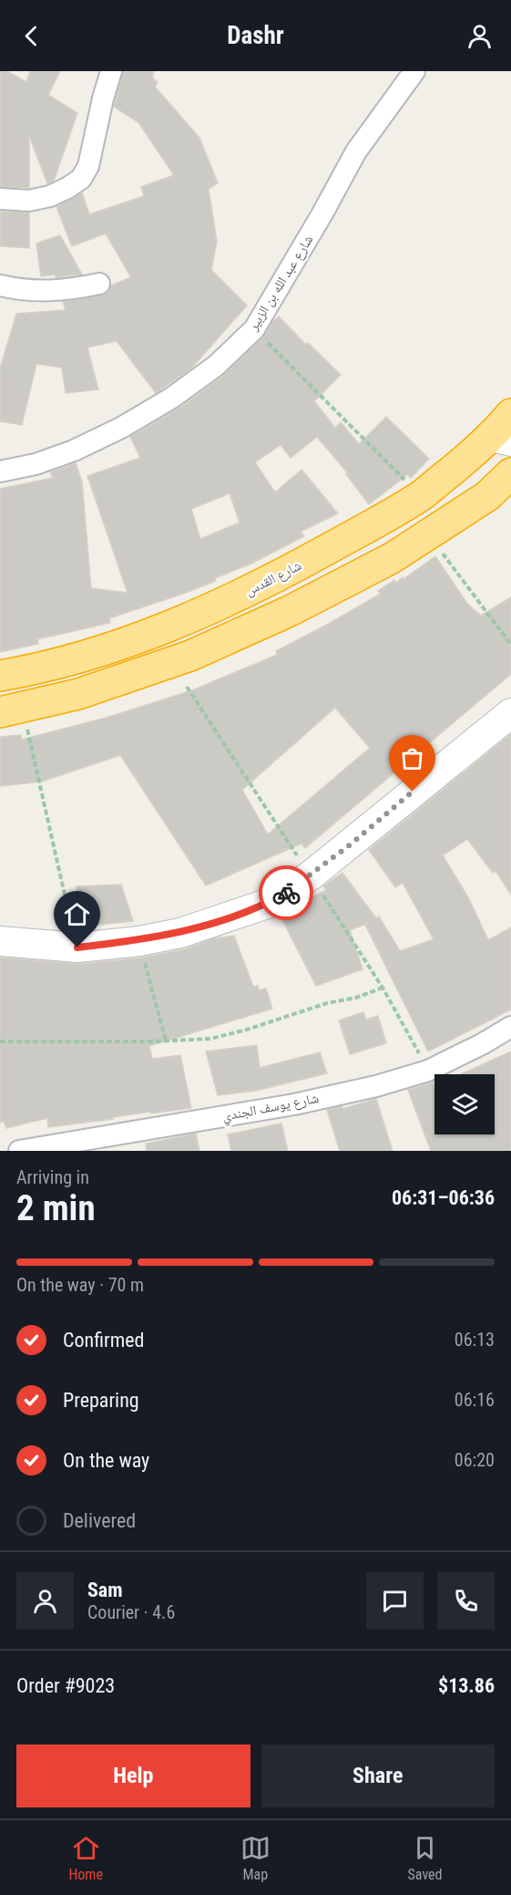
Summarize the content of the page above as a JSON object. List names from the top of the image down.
{
  "streets": {
    "highway": ["شارع القدس"],
    "street": ["شارع عبد الله بن الزبير", "شارع يوسف الجندي"]
  },
  "page": {
    "header": "Dashr",
    "heading": ["2 min", "Arriving in", "06:31–06:36"],
    "panel": [
      "Sam",
      "Courier · 4.6",
      "Order #9023",
      "$13.86"
    ],
    "bar": "On the way · 70 m",
    "list": [
      ["Confirmed", "06:13"],
      ["Preparing", "06:16"],
      ["On the way", "06:20"],
      "Delivered"
    ],
    "buttons": ["Help", "Share"],
    "tabs": ["Home", "Map", "Saved"]
  }
}
